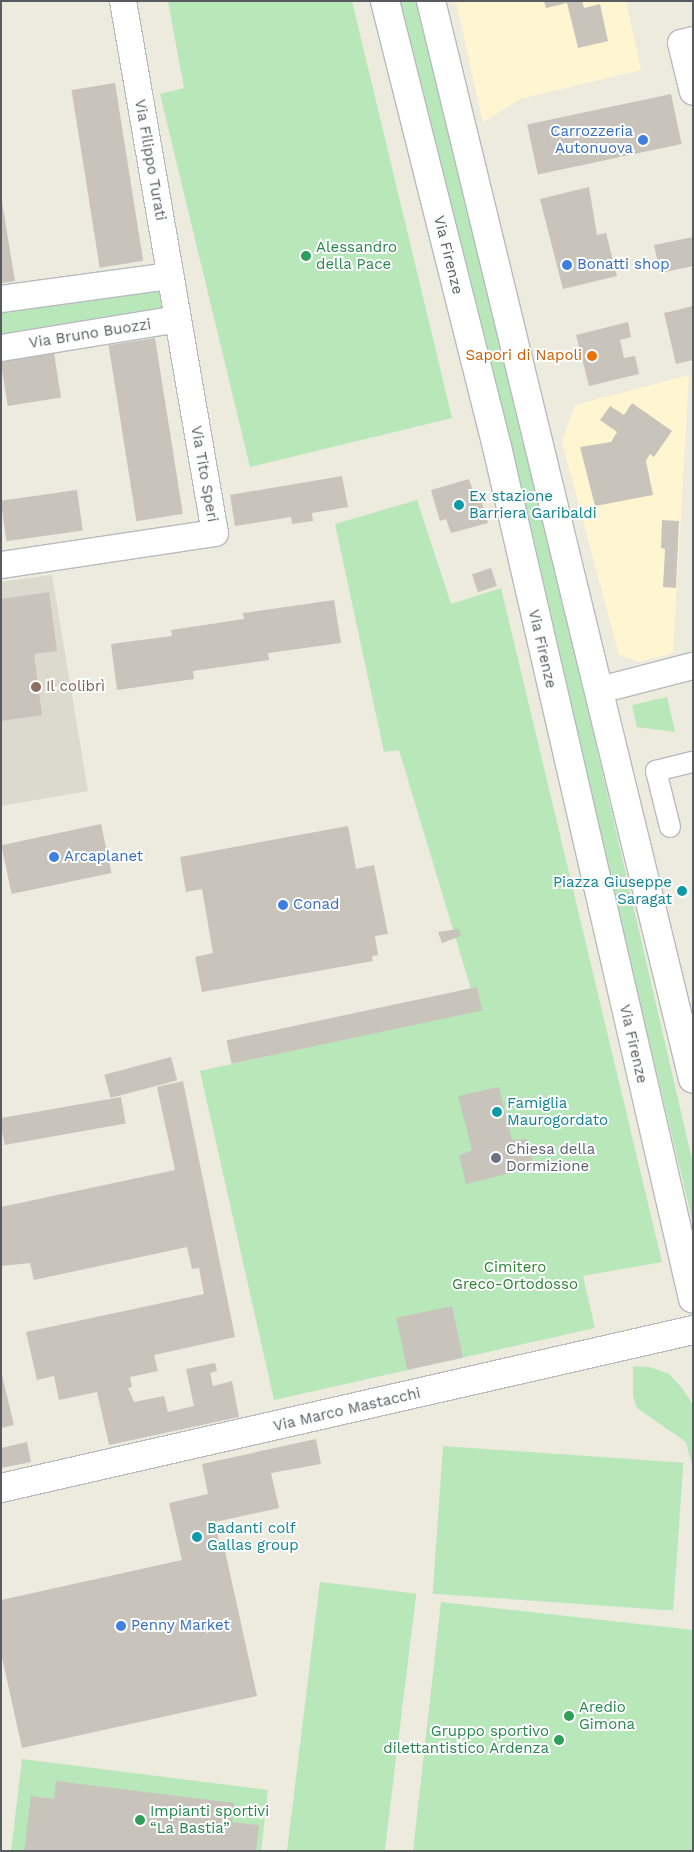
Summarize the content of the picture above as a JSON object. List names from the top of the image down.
{
  "streets": {
    "main road": ["Via Firenze", "Via Marco Mastacchi"],
    "street": ["Via Filippo Turati", "Via Bruno Buozzi", "Via Tito Speri"]
  },
  "crossings": [
    ["Via Filippo Turati", "Via Bruno Buozzi"],
    ["Via Filippo Turati", "Via Tito Speri"],
    ["Via Bruno Buozzi", "Via Tito Speri"]
  ],
  "parks": ["Cimitero Greco-Ortodosso"],
  "places": [
    "Carrozzeria Autonuova",
    "Alessandro della Pace",
    "Bonatti shop",
    "Sapori di Napoli",
    "Ex stazione Barriera Garibaldi",
    "Il colibrì",
    "Arcaplanet",
    "Piazza Giuseppe Saragat",
    "Conad",
    "Famiglia Maurogordato",
    "Chiesa della Dormizione",
    "Badanti colf Gallas group",
    "Penny Market",
    "Aredio Gimona",
    "Gruppo sportivo dilettantistico Ardenza",
    "Impianti sportivi “La Bastia”"
  ]
}
